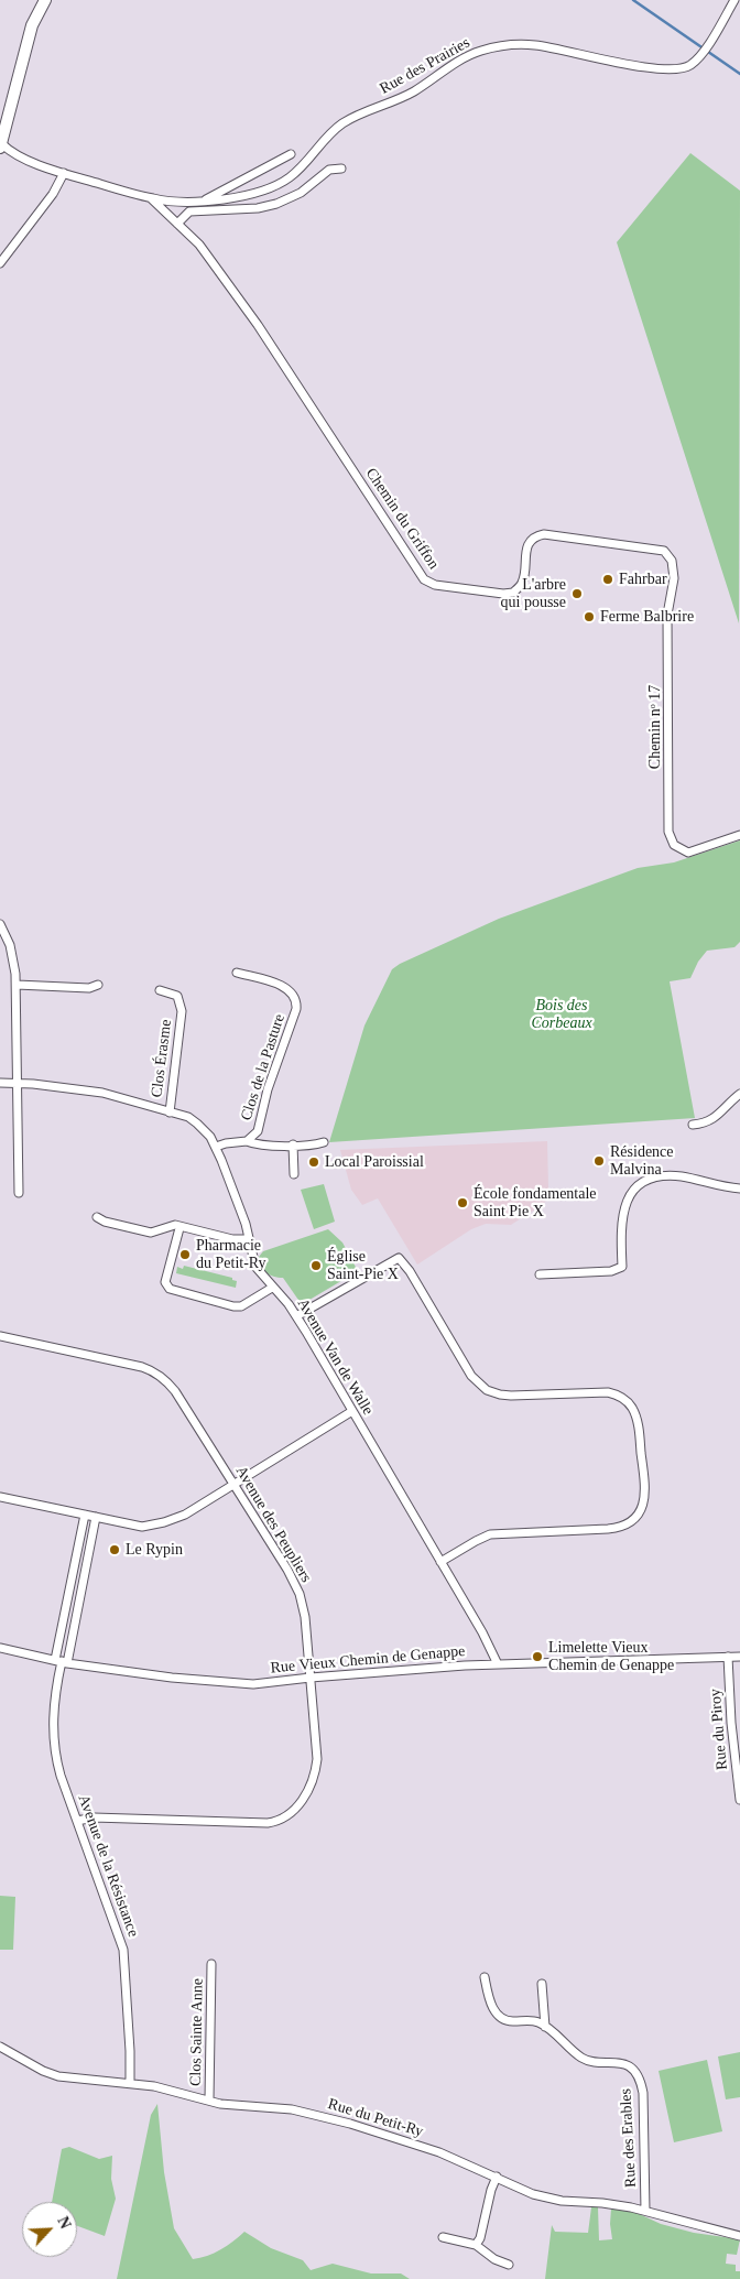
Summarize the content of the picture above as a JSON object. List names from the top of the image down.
{
  "streets": {
    "street": [
      "Rue des Prairies",
      "Chemin du Griffon",
      "Chemin nᵒ 17",
      "Clos Érasme",
      "Clos de la Pasture",
      "Avenue Van de Walle",
      "Avenue des Peupliers",
      "Rue Vieux Chemin de Genappe",
      "Rue du Piroy",
      "Avenue de la Résistance",
      "Clos Sainte Anne",
      "Rue du Petit-Ry",
      "Rue des Erables"
    ]
  },
  "crossings": [
    ["Rue des Prairies", "Chemin du Griffon"],
    ["Chemin du Griffon", "Chemin nᵒ 17"],
    ["Clos Érasme", "Avenue Van de Walle"],
    ["Clos de la Pasture", "Avenue Van de Walle"],
    ["Avenue Van de Walle", "Rue Vieux Chemin de Genappe"],
    ["Avenue des Peupliers", "Rue Vieux Chemin de Genappe"],
    ["Avenue des Peupliers", "Avenue de la Résistance"],
    ["Rue Vieux Chemin de Genappe", "Rue du Piroy"],
    ["Rue Vieux Chemin de Genappe", "Avenue de la Résistance"],
    ["Avenue de la Résistance", "Rue du Petit-Ry"],
    ["Clos Sainte Anne", "Rue du Petit-Ry"],
    ["Rue du Petit-Ry", "Rue des Erables"]
  ],
  "parks": ["Bois des Corbeaux"],
  "places": [
    "Fahrbar",
    "L'arbre qui pousse",
    "Ferme Balbrire",
    "Résidence Malvina",
    "Local Paroissial",
    "École fondamentale Saint Pie X",
    "Pharmacie du Petit-Ry",
    "Église Saint-Pie X",
    "Le Rypin",
    "Limelette Vieux Chemin de Genappe"
  ],
  "north": "top right"
}
